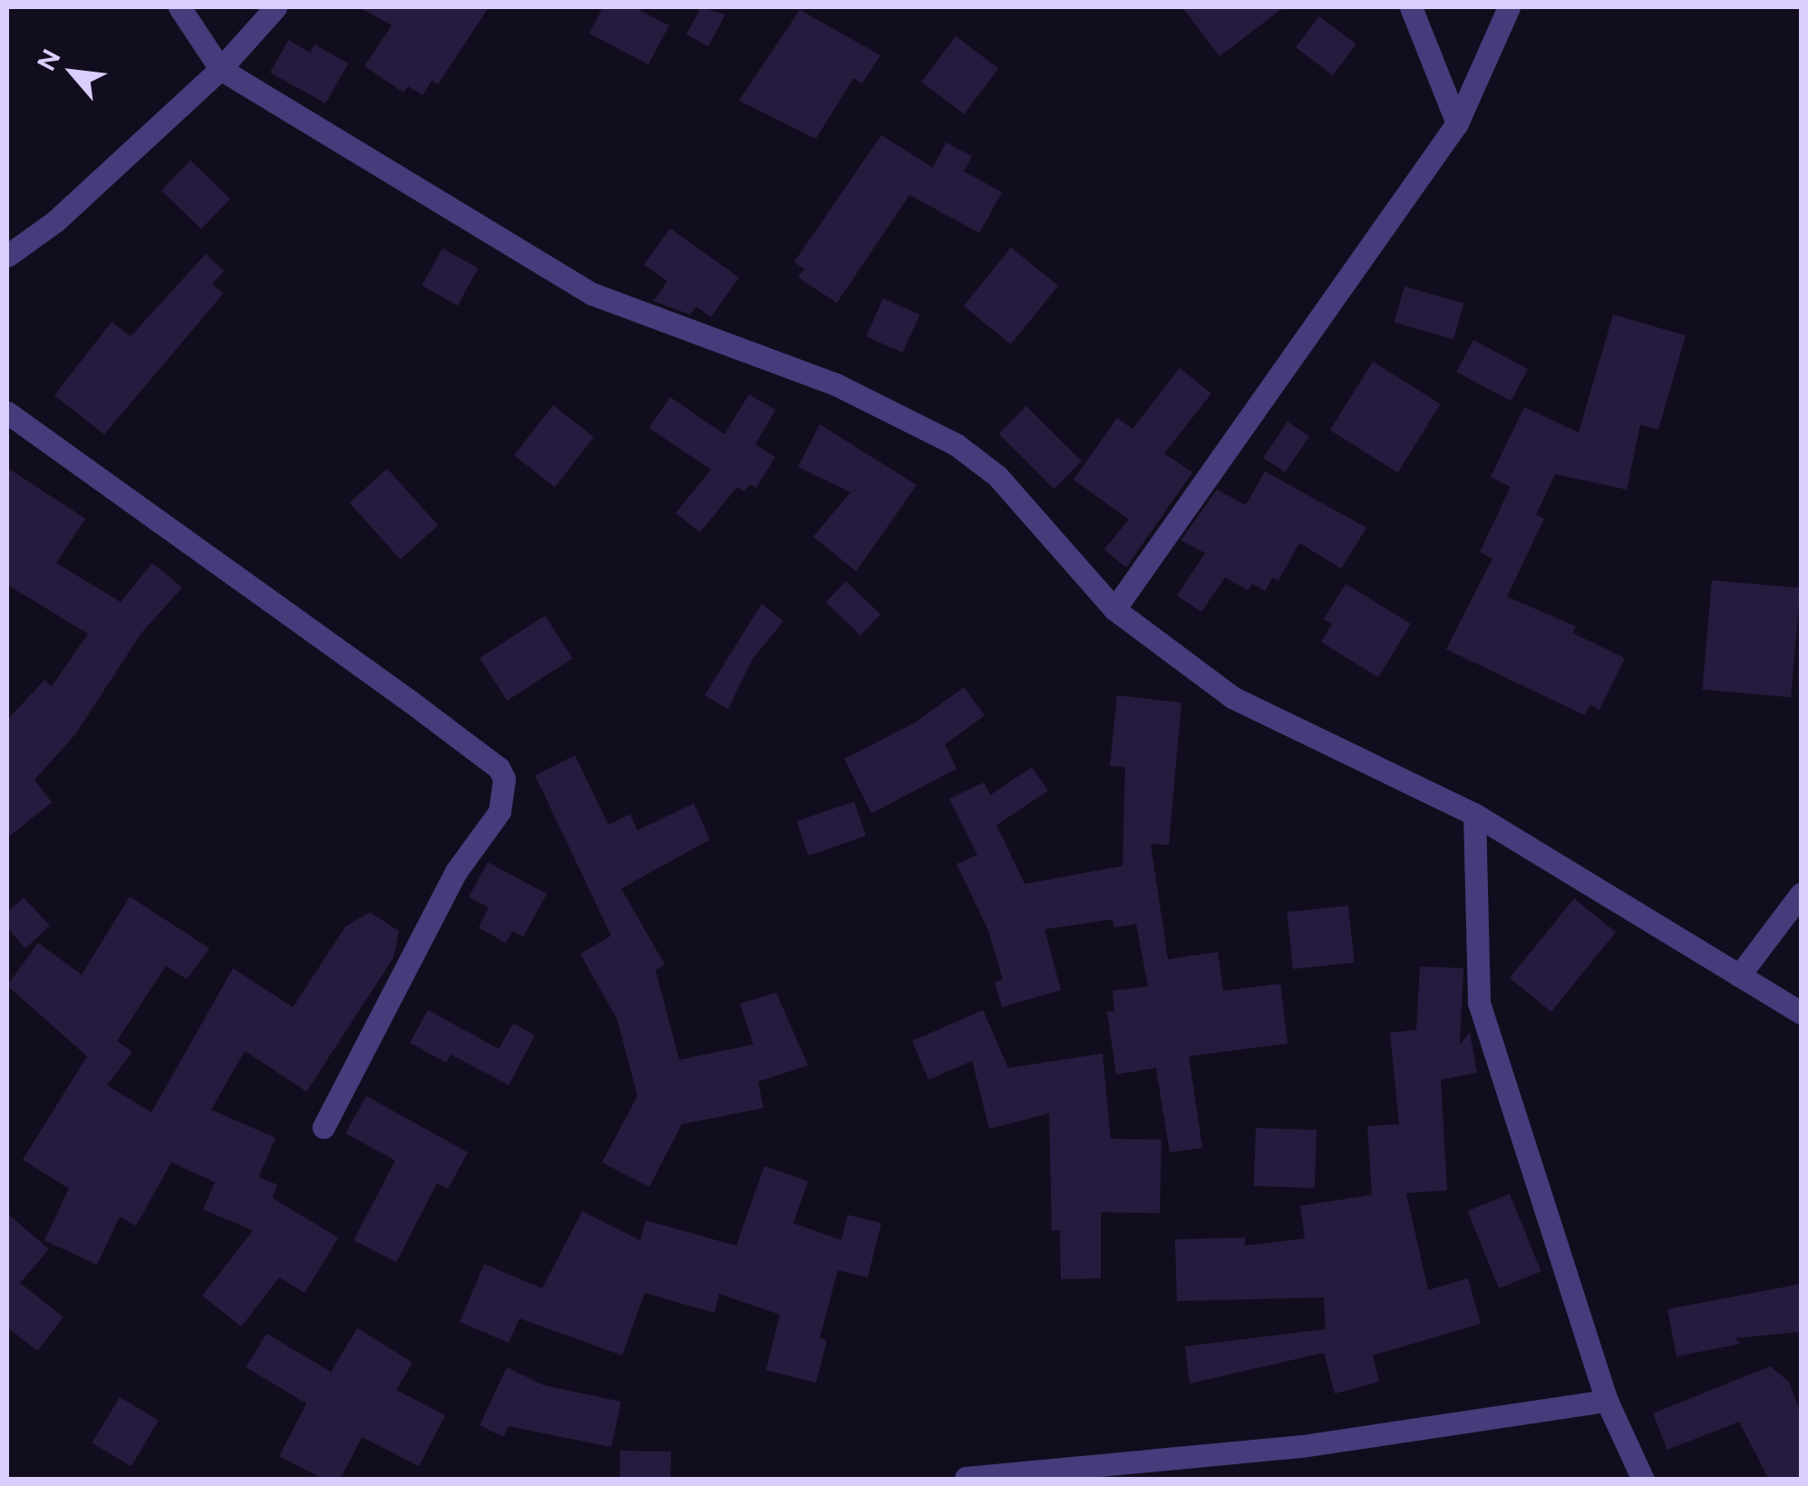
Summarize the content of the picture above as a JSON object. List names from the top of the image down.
{
  "north": "top left"
}
